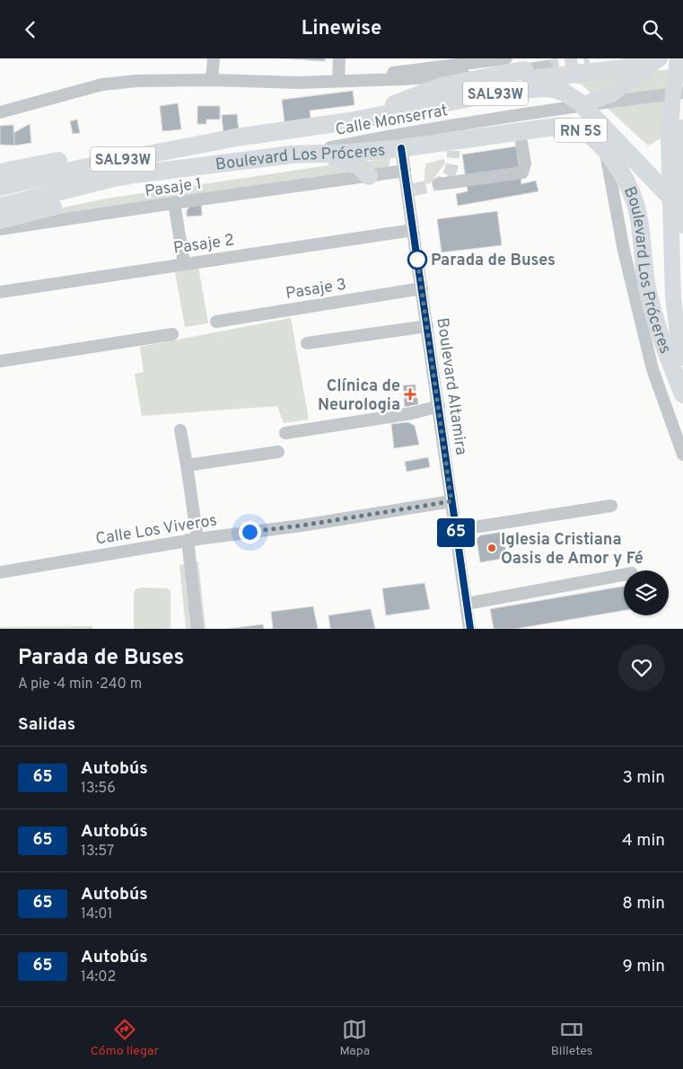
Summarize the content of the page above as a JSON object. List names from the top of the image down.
{
  "streets": {
    "highway": ["SAL93W", "RN 5S", "Boulevard Los Próceres"],
    "street": [
      "Calle Monserrat",
      "Pasaje 1",
      "Pasaje 2",
      "Pasaje 3",
      "Boulevard Altamira",
      "Calle Los Viveros"
    ]
  },
  "crossings": [
    ["Calle Monserrat", "Boulevard Los Próceres"],
    ["Calle Monserrat", "Boulevard Altamira"],
    ["Boulevard Los Próceres", "Boulevard Altamira"],
    ["Pasaje 1", "Boulevard Altamira"],
    ["Pasaje 2", "Boulevard Altamira"],
    ["Pasaje 3", "Boulevard Altamira"],
    ["Boulevard Altamira", "Calle Los Viveros"]
  ],
  "places": {
    "other": ["Parada de Buses", "Iglesia Cristiana Oasis de Amor y Fé"],
    "health": ["Clínica de Neurologia"]
  },
  "lines": ["bus line 65"],
  "page": {
    "header": "Linewise",
    "on_map": "65",
    "heading": [
      ["Parada de Buses", "A pie · 4 min · 240 m"],
      "Salidas"
    ],
    "list": [
      {
        "mark": "65",
        "name": "Autobús",
        "note": "13:56",
        "value": "3 min"
      },
      {
        "mark": "65",
        "name": "Autobús",
        "note": "13:57",
        "value": "4 min"
      },
      {
        "mark": "65",
        "name": "Autobús",
        "note": "14:01",
        "value": "8 min"
      },
      {
        "mark": "65",
        "name": "Autobús",
        "note": "14:02",
        "value": "9 min"
      }
    ],
    "tabs": ["Cómo llegar", "Mapa", "Billetes"]
  }
}
